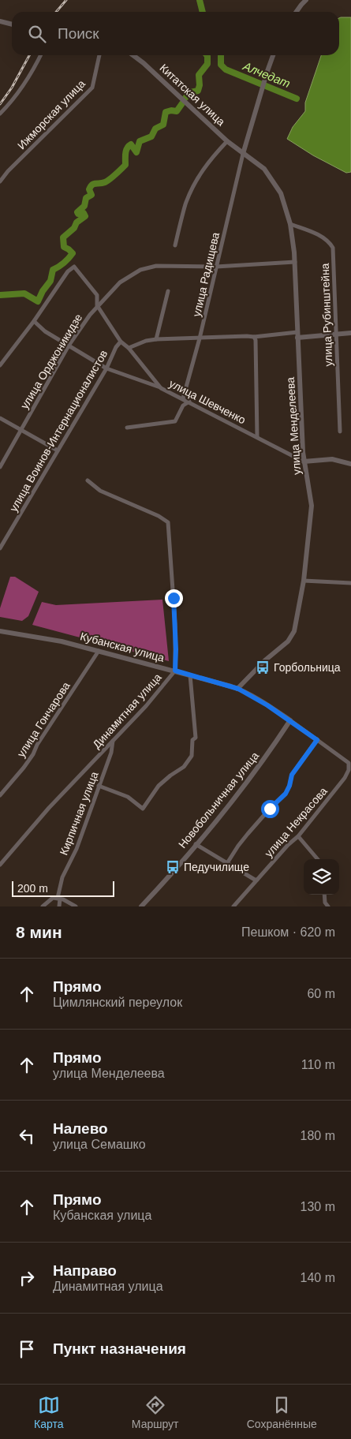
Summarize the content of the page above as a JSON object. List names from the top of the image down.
{
  "streets": {
    "street": [
      "Китатская улица",
      "Ижморская улица",
      "улица Радищева",
      "улица Рубинштейна",
      "улица Орджоникидзе",
      "улица Шевченко",
      "улица Менделеева",
      "улица Воинов-Интернационалистов",
      "Кубанская улица",
      "Динамитная улица",
      "улица Гончарова",
      "Новобольничная улица",
      "Кирпичная улица",
      "улица Некрасова"
    ]
  },
  "crossings": [
    ["Китатская улица", "улица Радищева"],
    ["Китатская улица", "улица Менделеева"],
    ["улица Радищева", "улица Орджоникидзе"],
    ["улица Радищева", "улица Шевченко"],
    ["улица Радищева", "улица Менделеева"],
    ["улица Рубинштейна", "улица Менделеева"],
    ["улица Орджоникидзе", "улица Шевченко"],
    ["улица Орджоникидзе", "улица Менделеева"],
    ["улица Шевченко", "улица Менделеева"],
    ["улица Шевченко", "улица Воинов-Интернационалистов"],
    ["улица Менделеева", "Кубанская улица"],
    ["Кубанская улица", "Динамитная улица"],
    ["Кубанская улица", "улица Гончарова"],
    ["Кубанская улица", "Новобольничная улица"],
    ["Динамитная улица", "Кирпичная улица"]
  ],
  "water": ["Алчедат"],
  "places": {
    "bus stop": ["Горбольница", "Педучилище"]
  },
  "scale_bar": "200 m",
  "page": {
    "search": "Поиск",
    "scale": "200 m",
    "heading": ["8 мин", "Пешком · 620 m"],
    "list": [
      ["Прямо", "Цимлянский переулок", "60 m"],
      ["Прямо", "улица Менделеева", "110 m"],
      ["Налево", "улица Семашко", "180 m"],
      ["Прямо", "Кубанская улица", "130 m"],
      ["Направо", "Динамитная улица", "140 m"],
      "Пункт назначения"
    ],
    "nav": ["Карта", "Маршрут", "Сохранённые"]
  }
}
